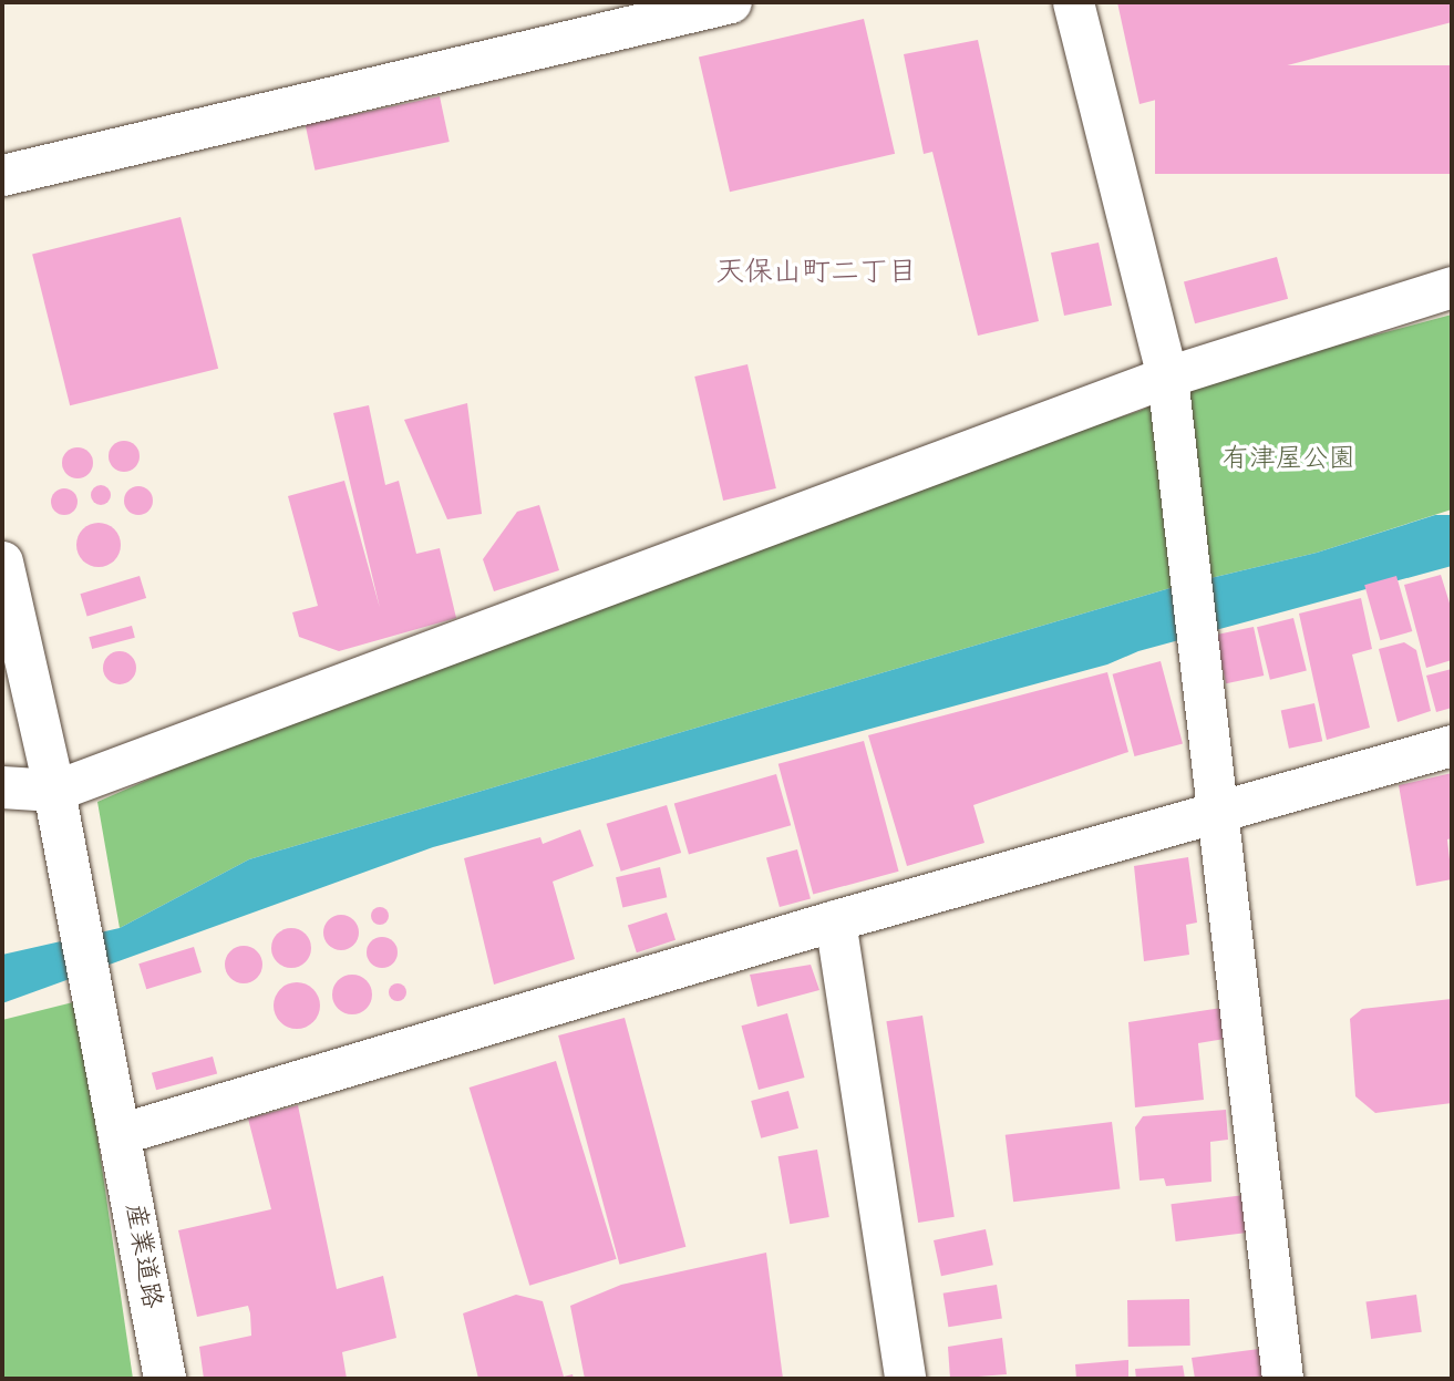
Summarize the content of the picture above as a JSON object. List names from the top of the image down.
{
  "streets": {
    "street": ["産業道路"]
  },
  "districts": ["天保山町二丁目"],
  "parks": ["有津屋公園"]
}
